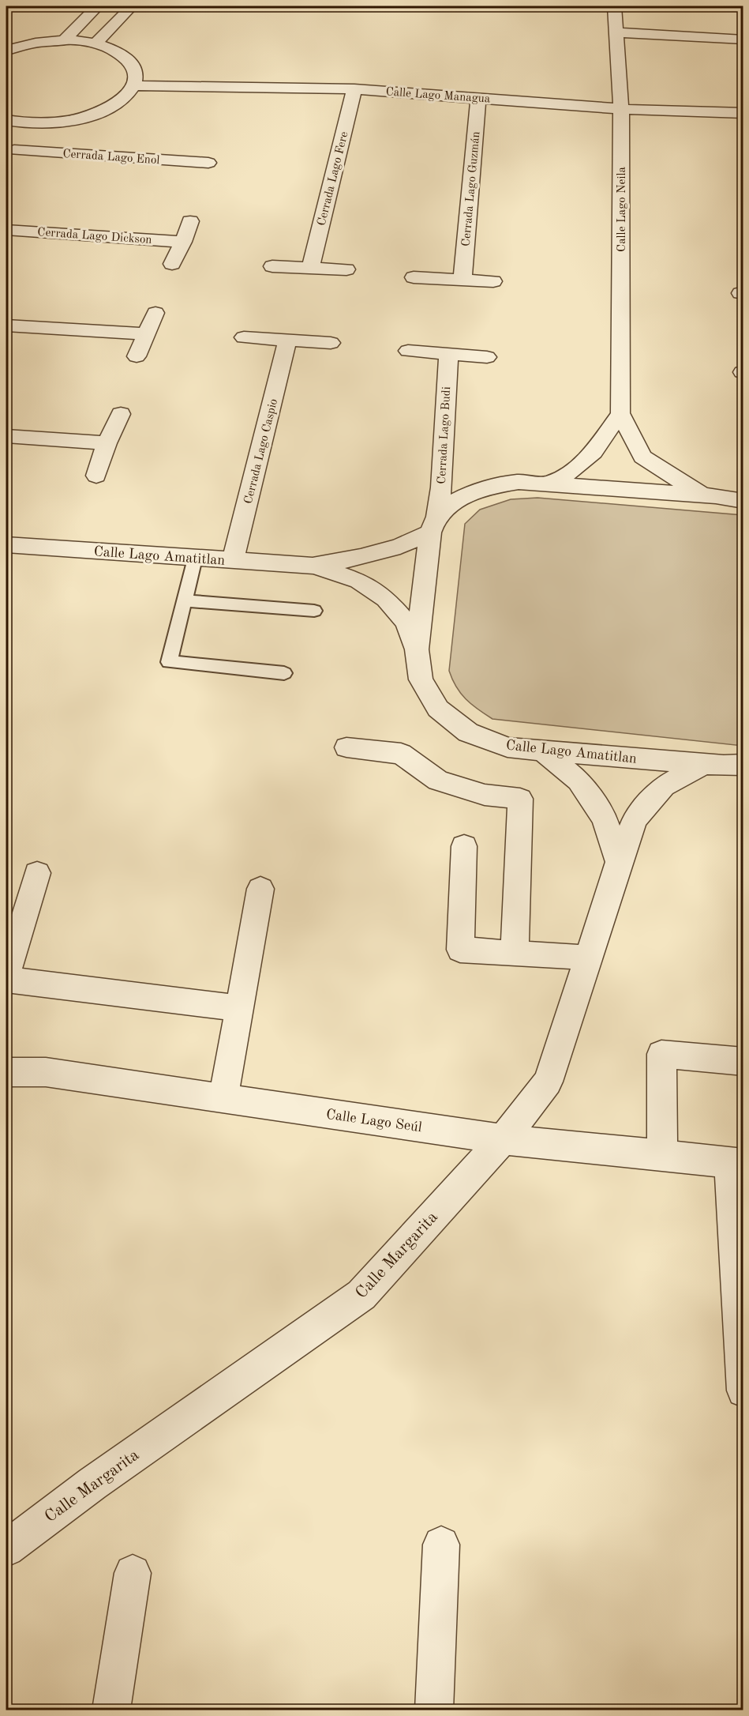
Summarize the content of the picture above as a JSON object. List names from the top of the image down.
{
  "streets": {
    "street": [
      "Calle Lago Managua",
      "Cerrada Lago Enol",
      "Cerrada Lago Fere",
      "Cerrada Lago Guzmán",
      "Calle Lago Neila",
      "Cerrada Lago Dickson",
      "Cerrada Lago Budi",
      "Cerrada Lago Caspio",
      "Calle Lago Amatitlan",
      "Calle Lago Seúl",
      "Calle Margarita"
    ]
  },
  "crossings": [
    ["Calle Lago Managua", "Cerrada Lago Fere"],
    ["Calle Lago Managua", "Cerrada Lago Guzmán"],
    ["Calle Lago Managua", "Calle Lago Neila"],
    ["Cerrada Lago Budi", "Calle Lago Amatitlan"],
    ["Cerrada Lago Caspio", "Calle Lago Amatitlan"],
    ["Calle Lago Amatitlan", "Calle Margarita"],
    ["Calle Lago Seúl", "Calle Margarita"]
  ]
}
